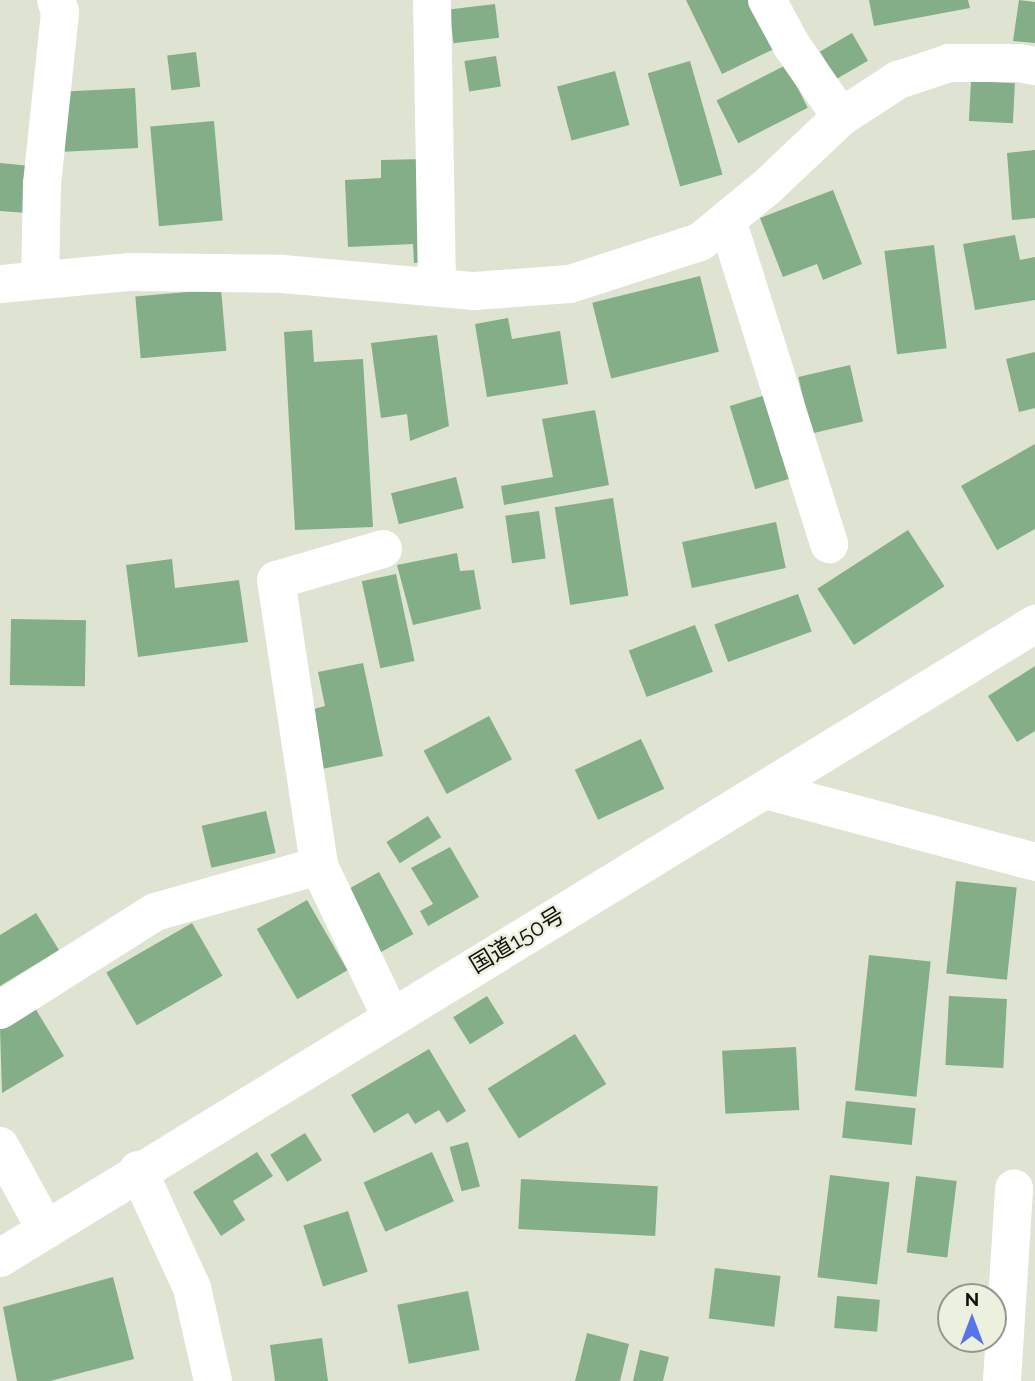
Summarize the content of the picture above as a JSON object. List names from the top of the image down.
{
  "streets": {
    "main road": ["国道150号"]
  },
  "north": "top"
}
